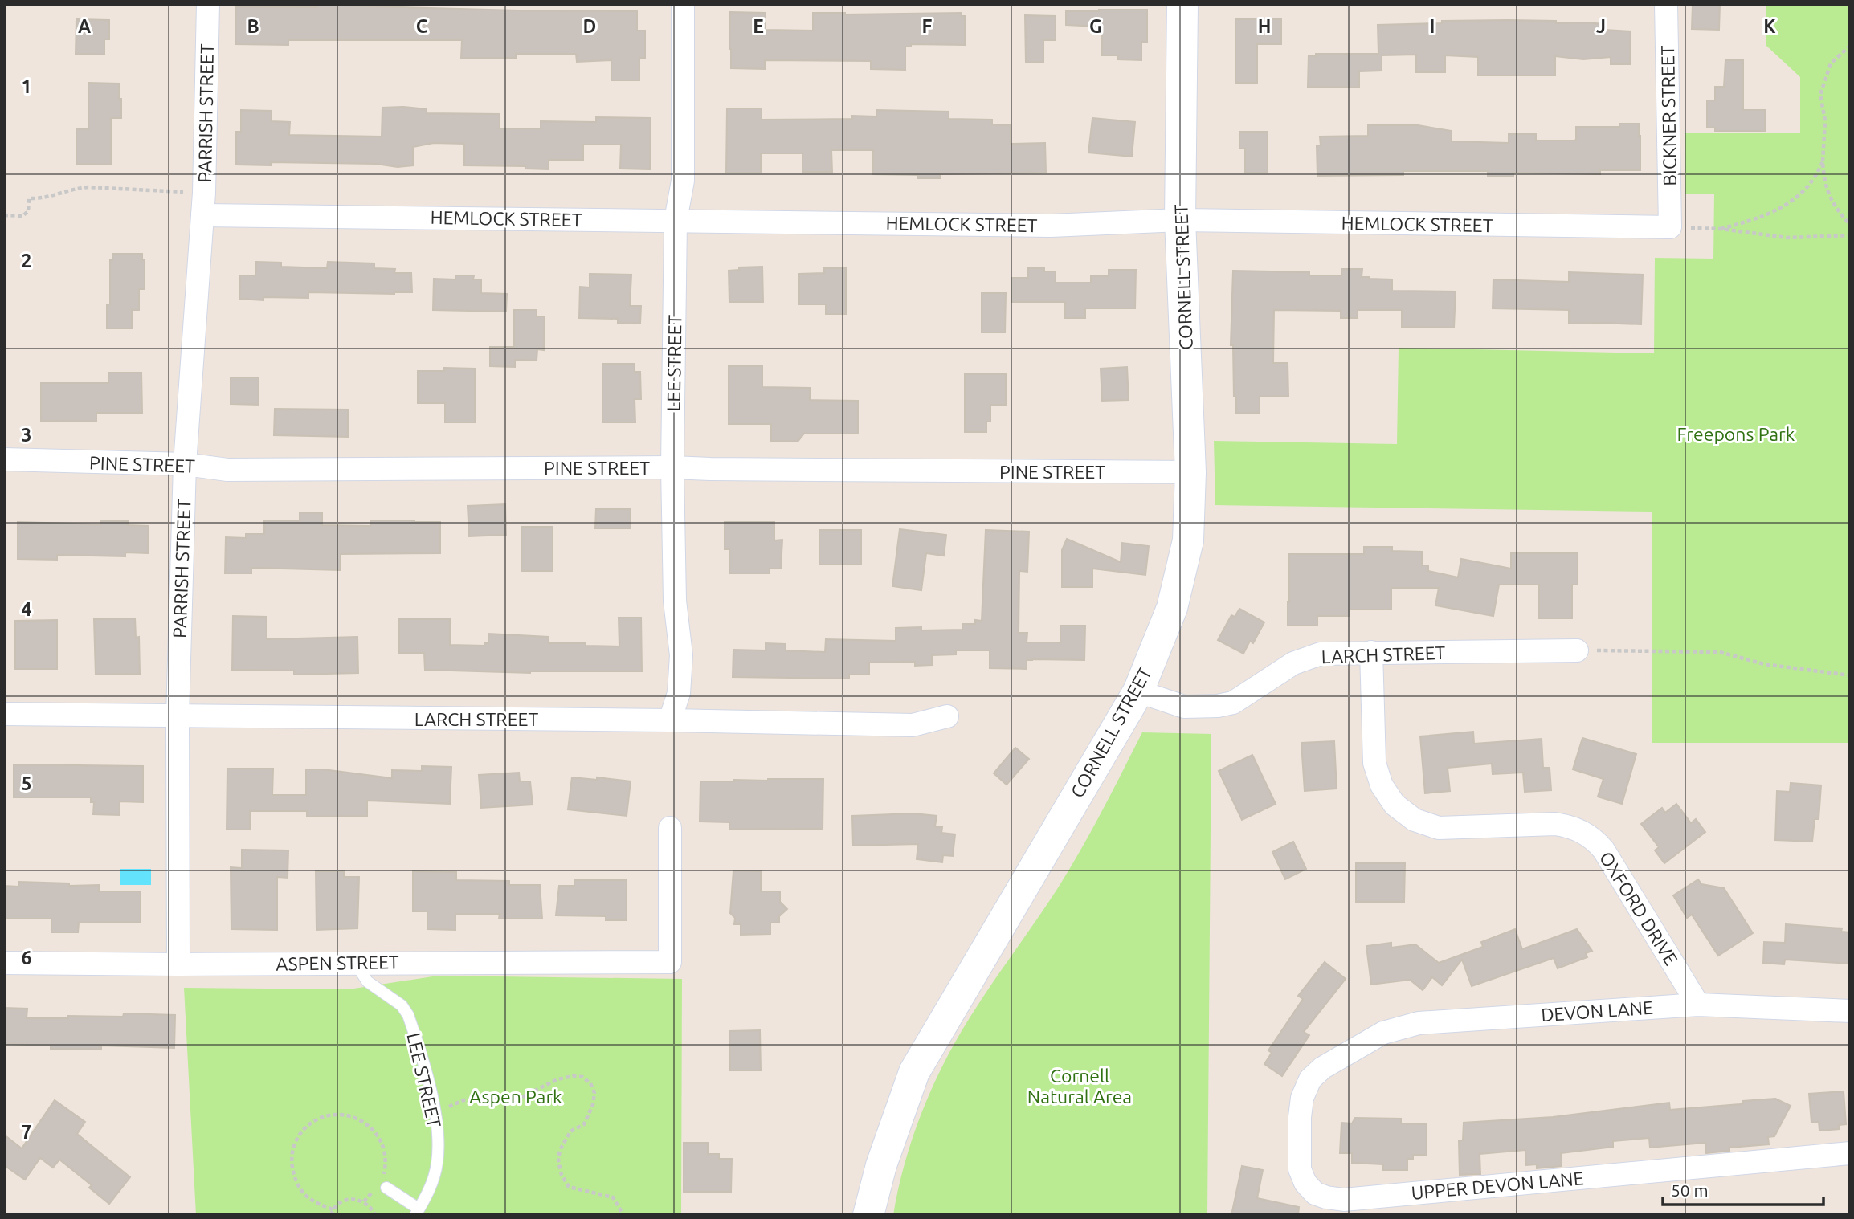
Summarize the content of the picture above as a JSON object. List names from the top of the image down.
{
  "streets": {
    "street": [
      "PARRISH STREET",
      "BICKNER STREET",
      "HEMLOCK STREET",
      "CORNELL STREET",
      "LEE STREET",
      "PINE STREET",
      "LARCH STREET",
      "OXFORD DRIVE",
      "ASPEN STREET",
      "DEVON LANE",
      "UPPER DEVON LANE"
    ]
  },
  "crossings": [
    ["PARRISH STREET", "HEMLOCK STREET"],
    ["PARRISH STREET", "PINE STREET"],
    ["PARRISH STREET", "LARCH STREET"],
    ["PARRISH STREET", "ASPEN STREET"],
    ["BICKNER STREET", "HEMLOCK STREET"],
    ["HEMLOCK STREET", "CORNELL STREET"],
    ["HEMLOCK STREET", "LEE STREET"],
    ["CORNELL STREET", "PINE STREET"],
    ["CORNELL STREET", "LARCH STREET"],
    ["LEE STREET", "PINE STREET"],
    ["LEE STREET", "LARCH STREET"],
    ["LEE STREET", "ASPEN STREET"],
    ["LARCH STREET", "OXFORD DRIVE"],
    ["OXFORD DRIVE", "DEVON LANE"],
    ["DEVON LANE", "UPPER DEVON LANE"]
  ],
  "parks": ["Freepons Park", "Cornell Natural Area", "Aspen Park"],
  "scale_bar": "50 m",
  "grid": {
    "columns": [
      "A",
      "B",
      "C",
      "D",
      "E",
      "F",
      "G",
      "H",
      "I",
      "J",
      "K"
    ],
    "rows": [
      "1",
      "2",
      "3",
      "4",
      "5",
      "6",
      "7"
    ]
  }
}
